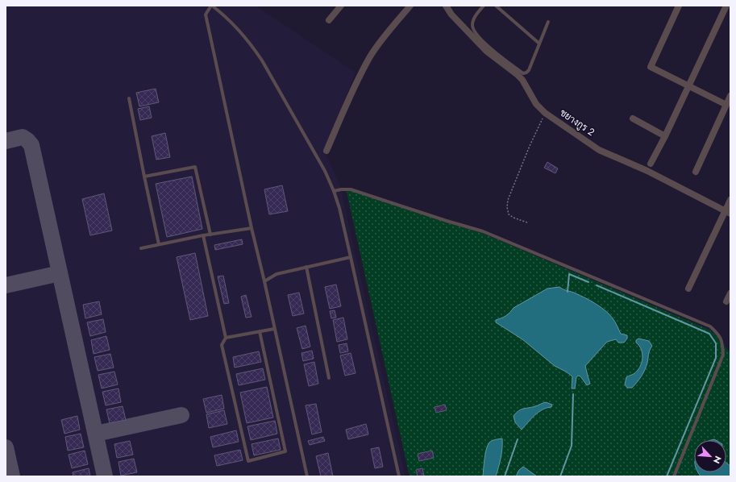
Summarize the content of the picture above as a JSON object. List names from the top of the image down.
{
  "streets": {
    "street": ["ชยางกูร 2"]
  },
  "north": "bottom right"
}
